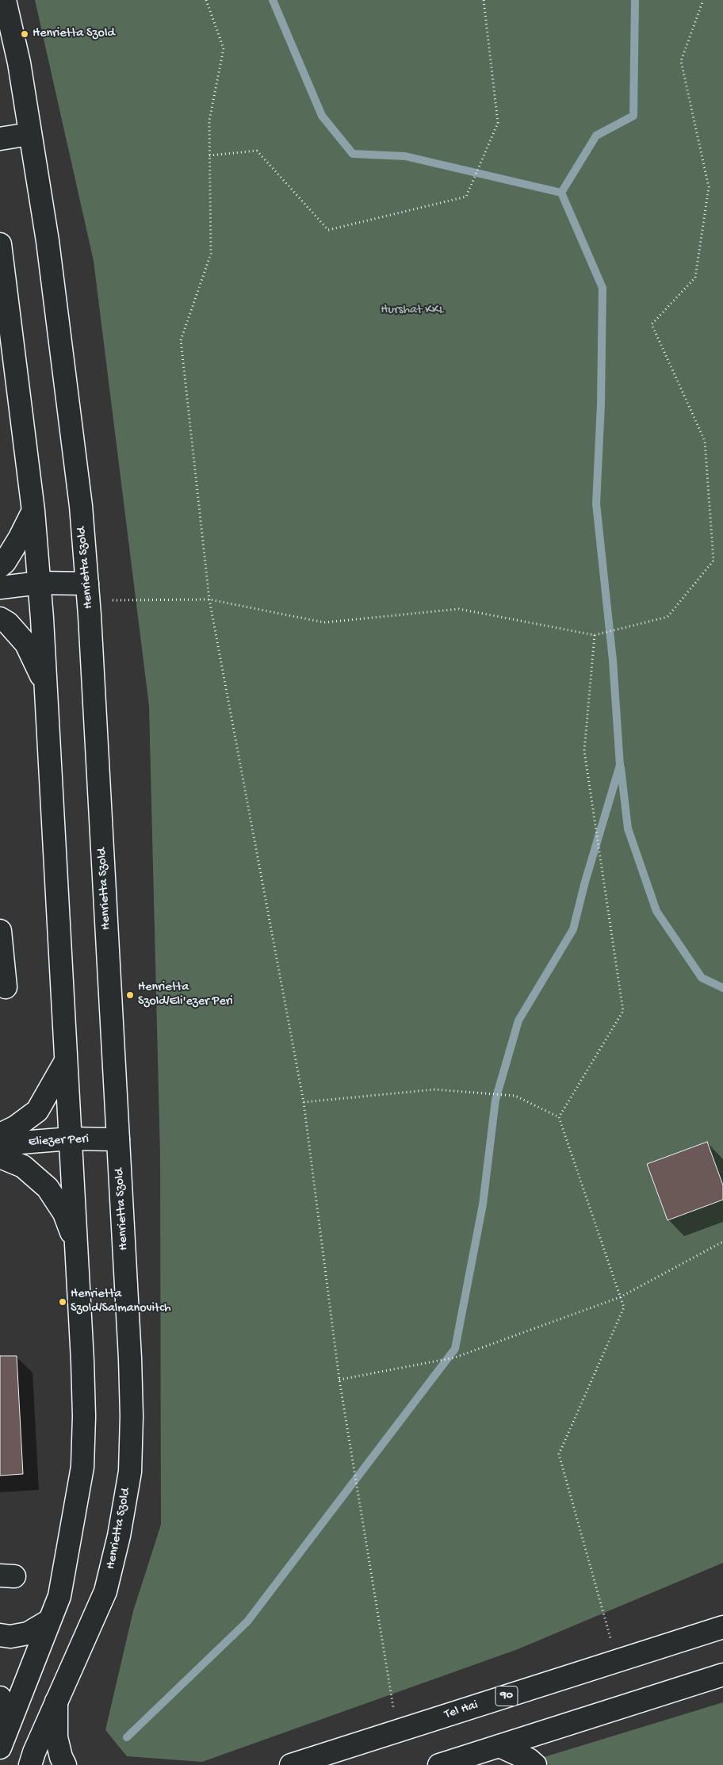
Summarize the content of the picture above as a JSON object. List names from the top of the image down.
{
  "streets": {
    "main road": [
      "Henrietta Szold",
      "Eliezer Peri",
      "90",
      "Tel Hai"
    ]
  },
  "crossings": [
    ["Henrietta Szold", "Eliezer Peri"]
  ],
  "parks": ["Hurshat KKL"],
  "places": ["Henrietta Szold", "Henrietta Szold/Eli'ezer Peri", "Henrietta Szold/Salmanovitch"]
}
